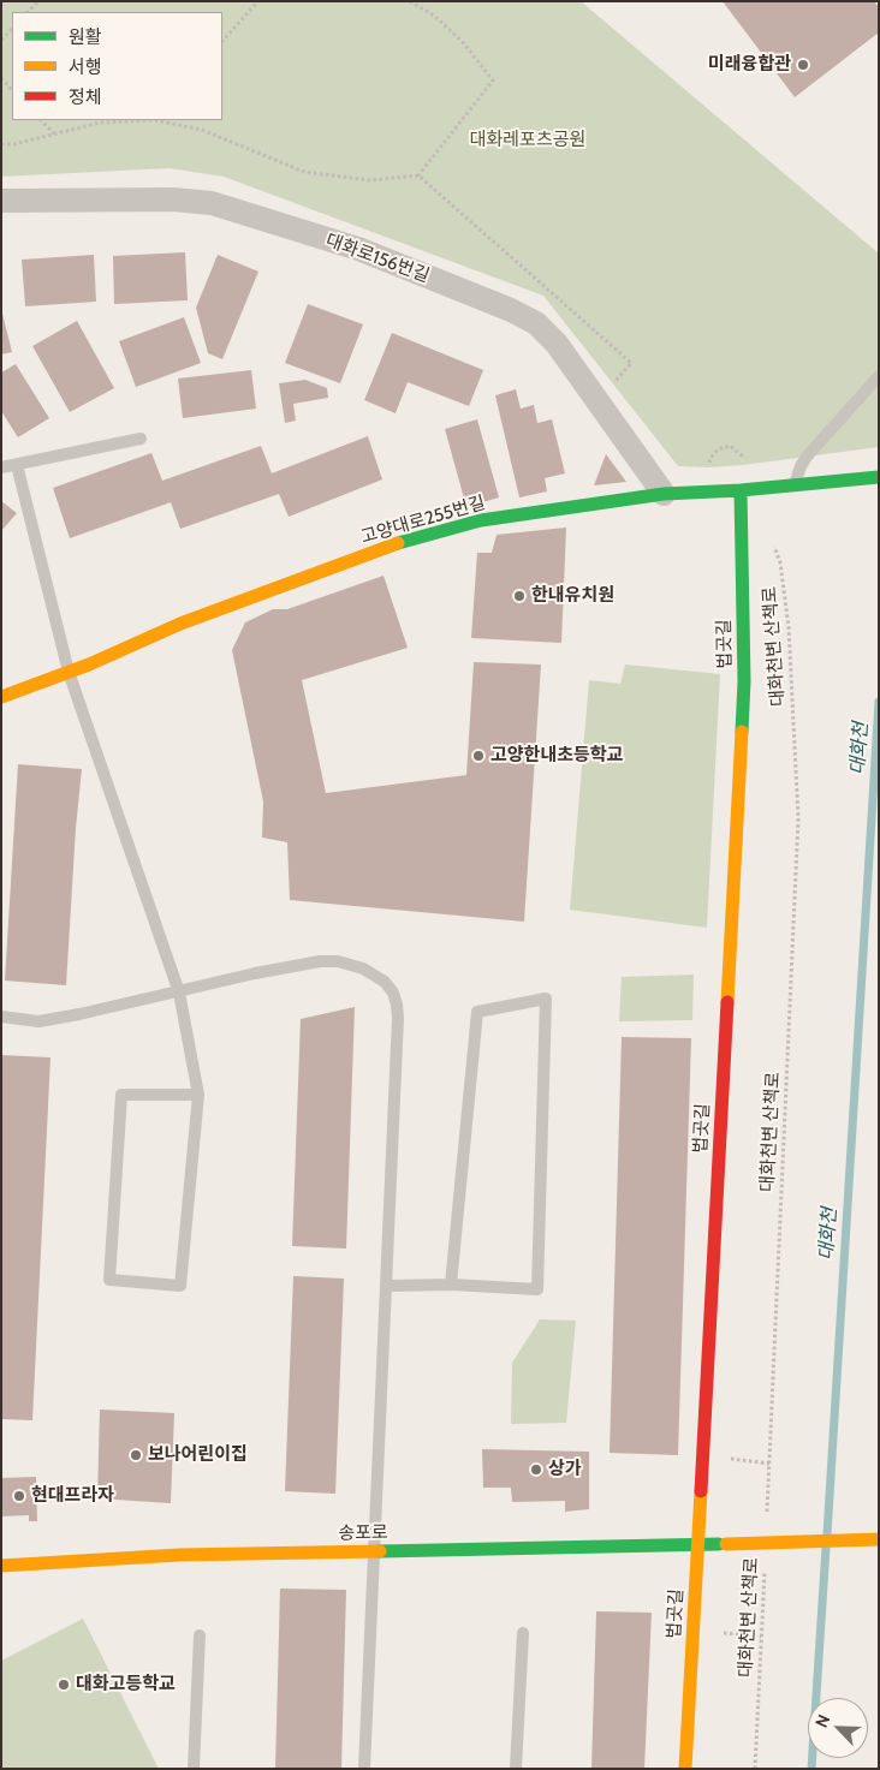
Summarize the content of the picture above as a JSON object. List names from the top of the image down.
{
  "streets": {
    "street": [
      "대화로156번길",
      "고양대로255번길",
      "법곳길",
      "송포로"
    ],
    "path": ["대화천변 산책로"]
  },
  "crossings": [
    ["대화로156번길", "고양대로255번길"],
    ["고양대로255번길", "법곳길"],
    ["법곳길", "송포로"]
  ],
  "water": ["대화천"],
  "parks": ["대화레포츠공원"],
  "places": [
    "미래융합관",
    "한내유치원",
    "고양한내초등학교",
    "보나어린이집",
    "상가",
    "현대프라자",
    "대화고등학교"
  ],
  "legend": ["원활", "서행", "정체"],
  "north": "top left"
}
